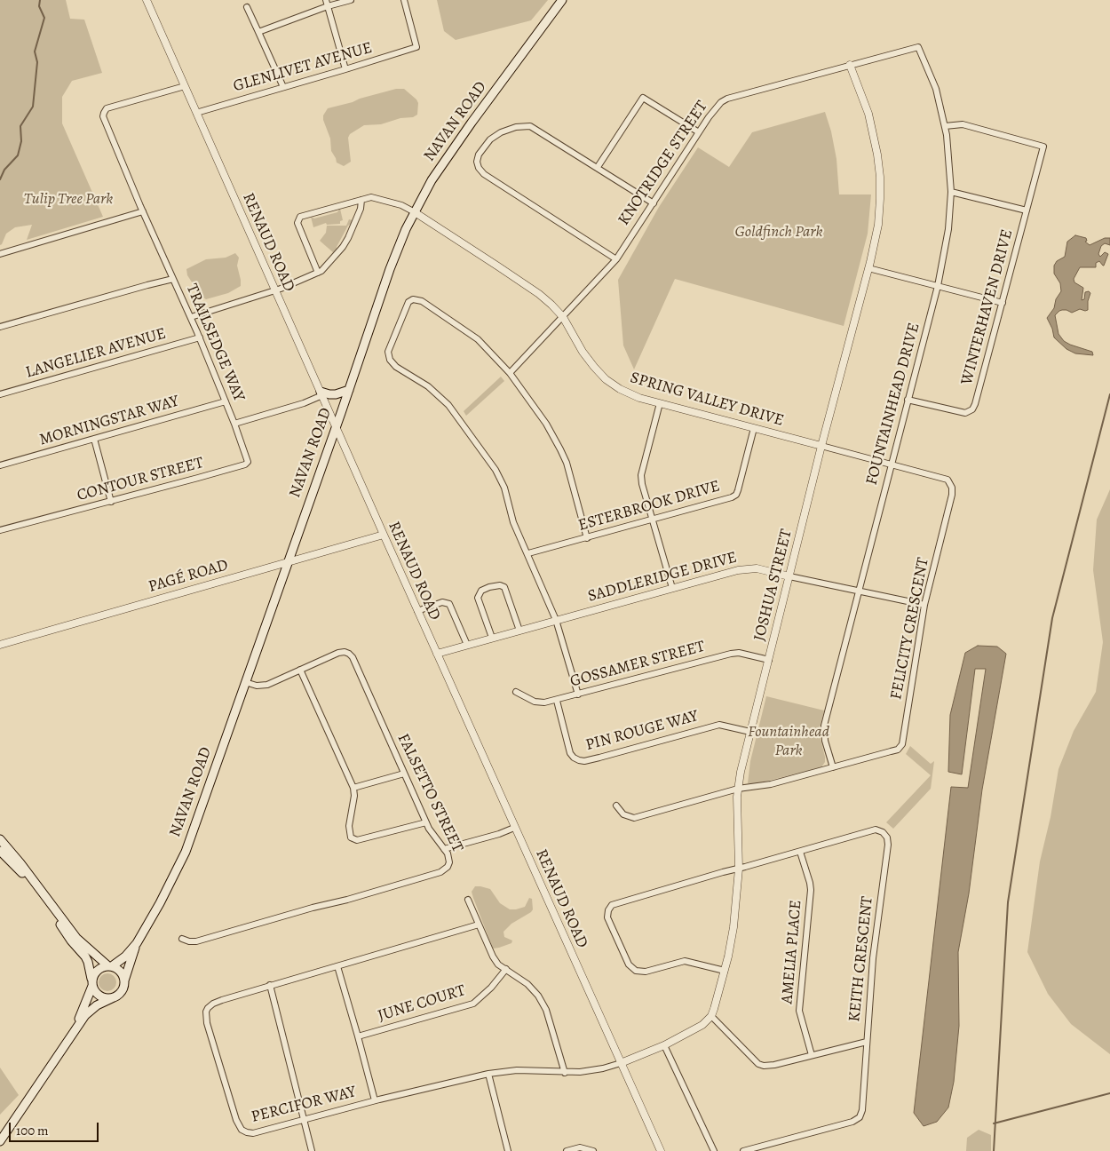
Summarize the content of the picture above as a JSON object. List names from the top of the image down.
{
  "streets": {
    "main road": ["NAVAN ROAD"],
    "street": [
      "GLENLIVET AVENUE",
      "KNOTRIDGE STREET",
      "RENAUD ROAD",
      "WINTERHAVEN DRIVE",
      "TRAILSEDGE WAY",
      "LANGELIER AVENUE",
      "SPRING VALLEY DRIVE",
      "FOUNTAINHEAD DRIVE",
      "MORNINGSTAR WAY",
      "CONTOUR STREET",
      "ESTERBROOK DRIVE",
      "PAGÉ ROAD",
      "SADDLERIDGE DRIVE",
      "JOSHUA STREET",
      "FELICITY CRESCENT",
      "GOSSAMER STREET",
      "PIN ROUGE WAY",
      "FALSETTO STREET",
      "AMELIA PLACE",
      "KEITH CRESCENT",
      "JUNE COURT",
      "PERCIFOR WAY"
    ]
  },
  "crossings": [
    ["GLENLIVET AVENUE", "RENAUD ROAD"],
    ["NAVAN ROAD", "RENAUD ROAD"],
    ["NAVAN ROAD", "SPRING VALLEY DRIVE"],
    ["NAVAN ROAD", "PAGÉ ROAD"],
    ["NAVAN ROAD", "FALSETTO STREET"],
    ["KNOTRIDGE STREET", "SPRING VALLEY DRIVE"],
    ["KNOTRIDGE STREET", "FOUNTAINHEAD DRIVE"],
    ["KNOTRIDGE STREET", "JOSHUA STREET"],
    ["RENAUD ROAD", "TRAILSEDGE WAY"],
    ["RENAUD ROAD", "PAGÉ ROAD"],
    ["RENAUD ROAD", "SADDLERIDGE DRIVE"],
    ["RENAUD ROAD", "PERCIFOR WAY"],
    ["WINTERHAVEN DRIVE", "FOUNTAINHEAD DRIVE"],
    ["TRAILSEDGE WAY", "LANGELIER AVENUE"],
    ["TRAILSEDGE WAY", "MORNINGSTAR WAY"],
    ["TRAILSEDGE WAY", "CONTOUR STREET"],
    ["SPRING VALLEY DRIVE", "ESTERBROOK DRIVE"],
    ["SPRING VALLEY DRIVE", "JOSHUA STREET"],
    ["SPRING VALLEY DRIVE", "FELICITY CRESCENT"],
    ["FOUNTAINHEAD DRIVE", "SADDLERIDGE DRIVE"],
    ["FOUNTAINHEAD DRIVE", "FELICITY CRESCENT"],
    ["SADDLERIDGE DRIVE", "JOSHUA STREET"],
    ["SADDLERIDGE DRIVE", "FELICITY CRESCENT"],
    ["JOSHUA STREET", "FELICITY CRESCENT"],
    ["JOSHUA STREET", "GOSSAMER STREET"],
    ["JOSHUA STREET", "PIN ROUGE WAY"],
    ["JOSHUA STREET", "KEITH CRESCENT"],
    ["GOSSAMER STREET", "PIN ROUGE WAY"],
    ["AMELIA PLACE", "KEITH CRESCENT"]
  ],
  "parks": ["Tulip Tree Park", "Goldfinch Park", "Fountainhead Park"],
  "scale_bar": "100 m"
}
